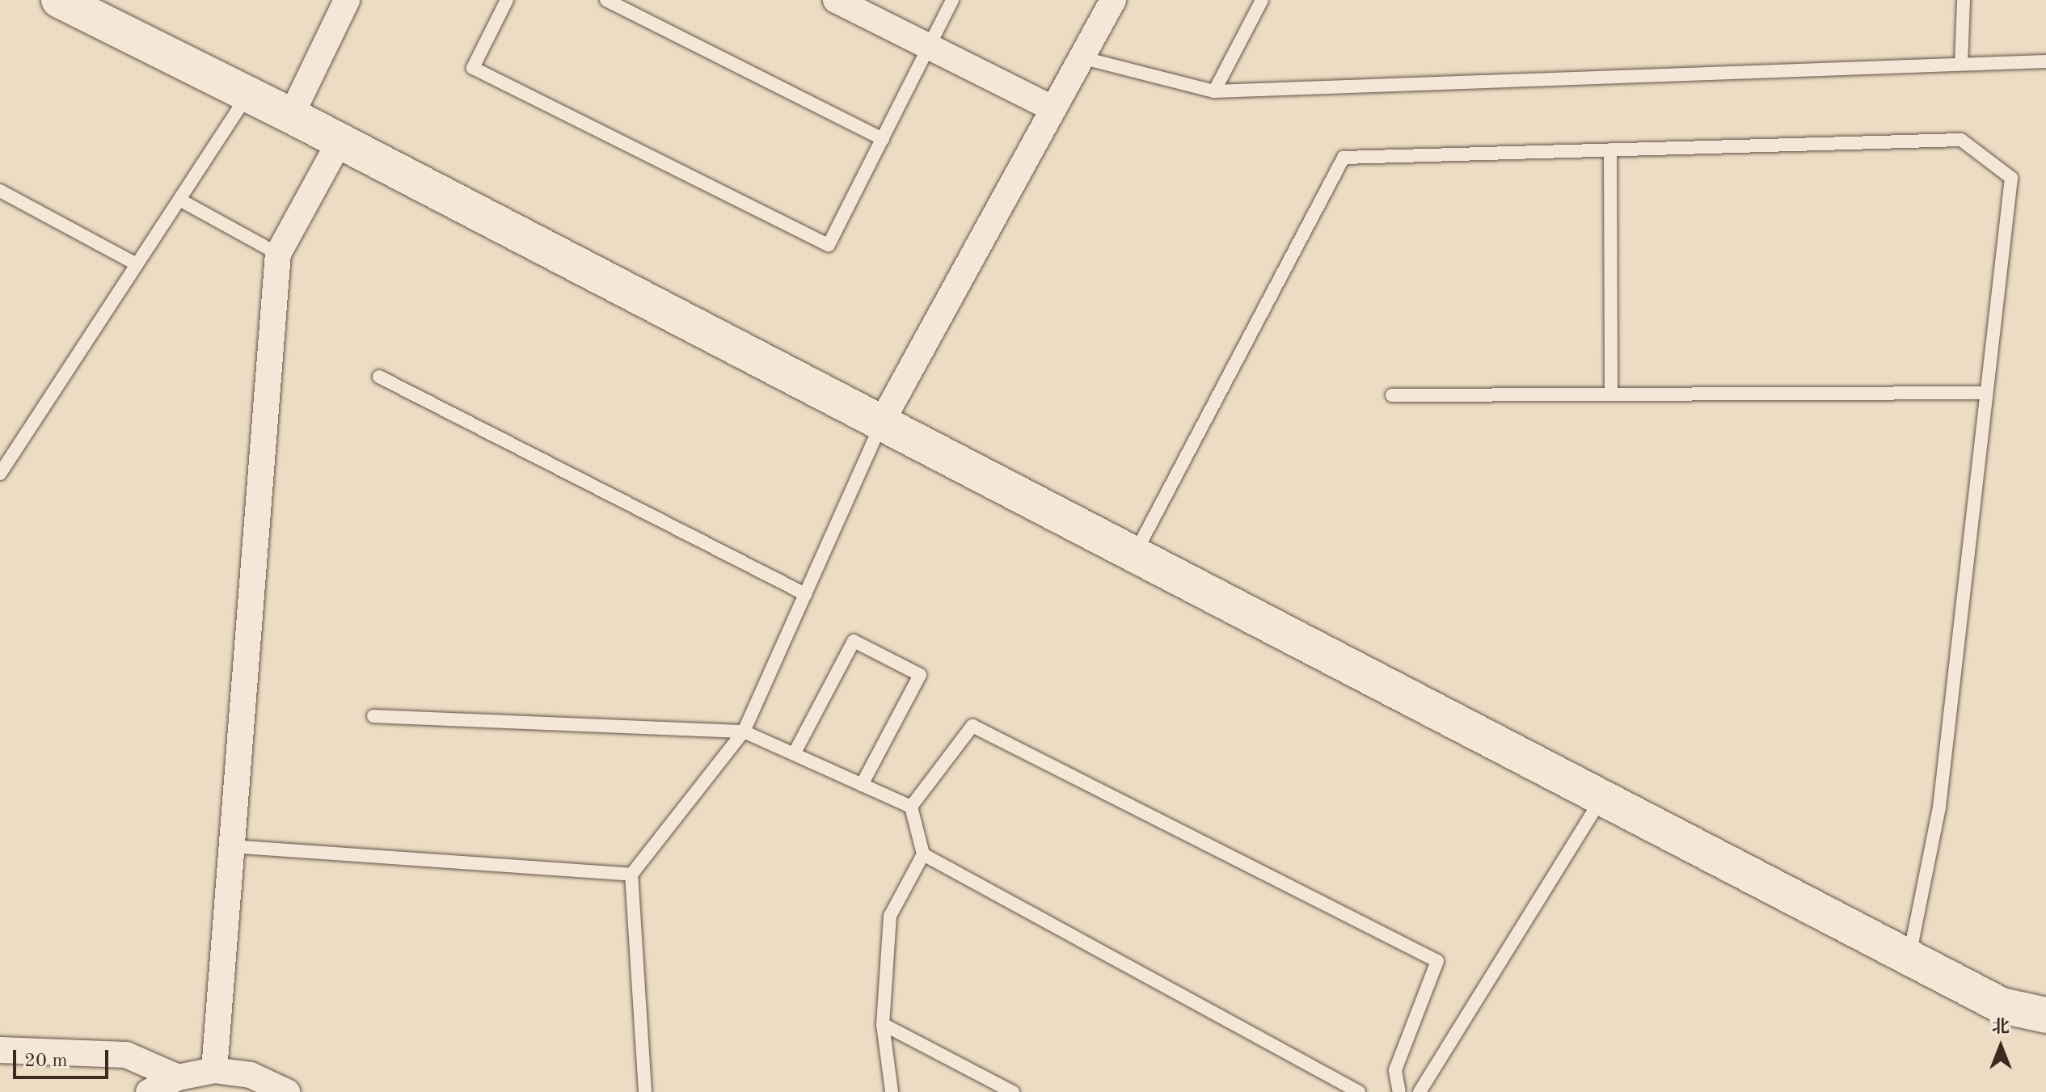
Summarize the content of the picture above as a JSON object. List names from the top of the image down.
{
  "scale_bar": "20 m",
  "north": "top"
}
